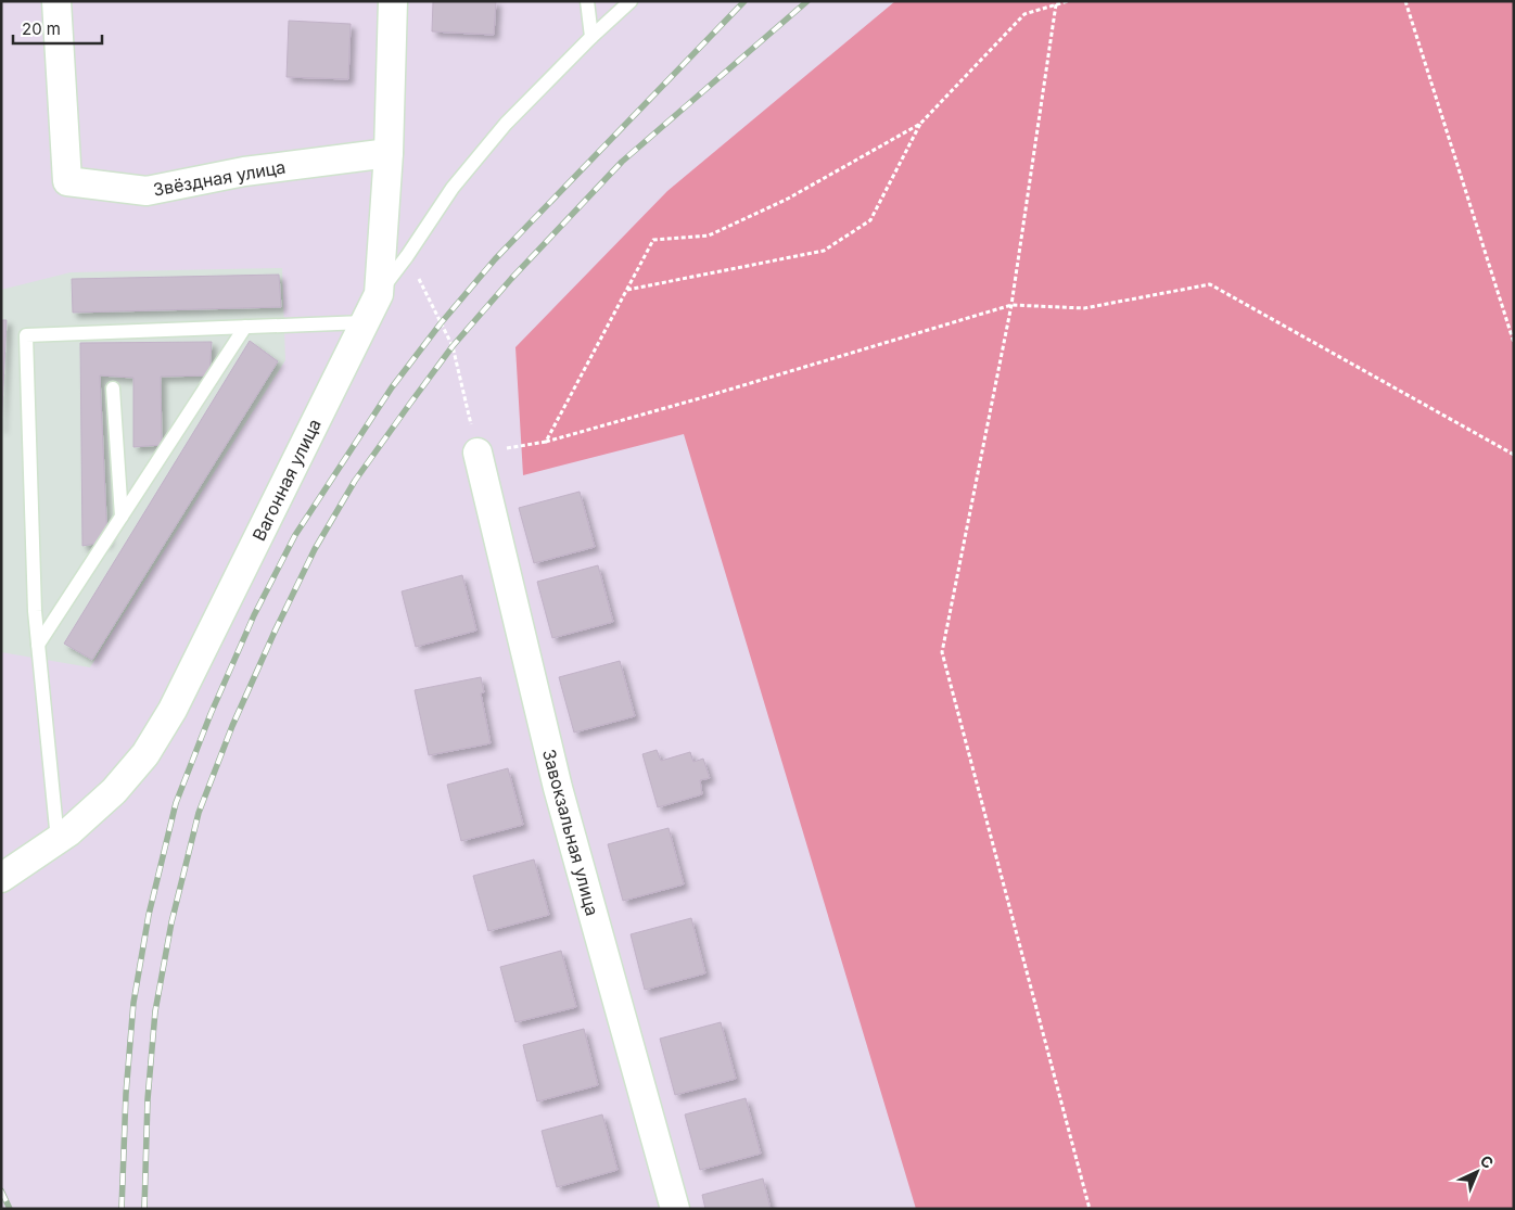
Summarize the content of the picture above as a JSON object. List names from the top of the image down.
{
  "streets": {
    "street": ["Звёздная улица", "Вагонная улица", "Завокзальная улица"]
  },
  "crossings": [
    ["Звёздная улица", "Вагонная улица"]
  ],
  "scale_bar": "20 m",
  "north": "top right"
}
